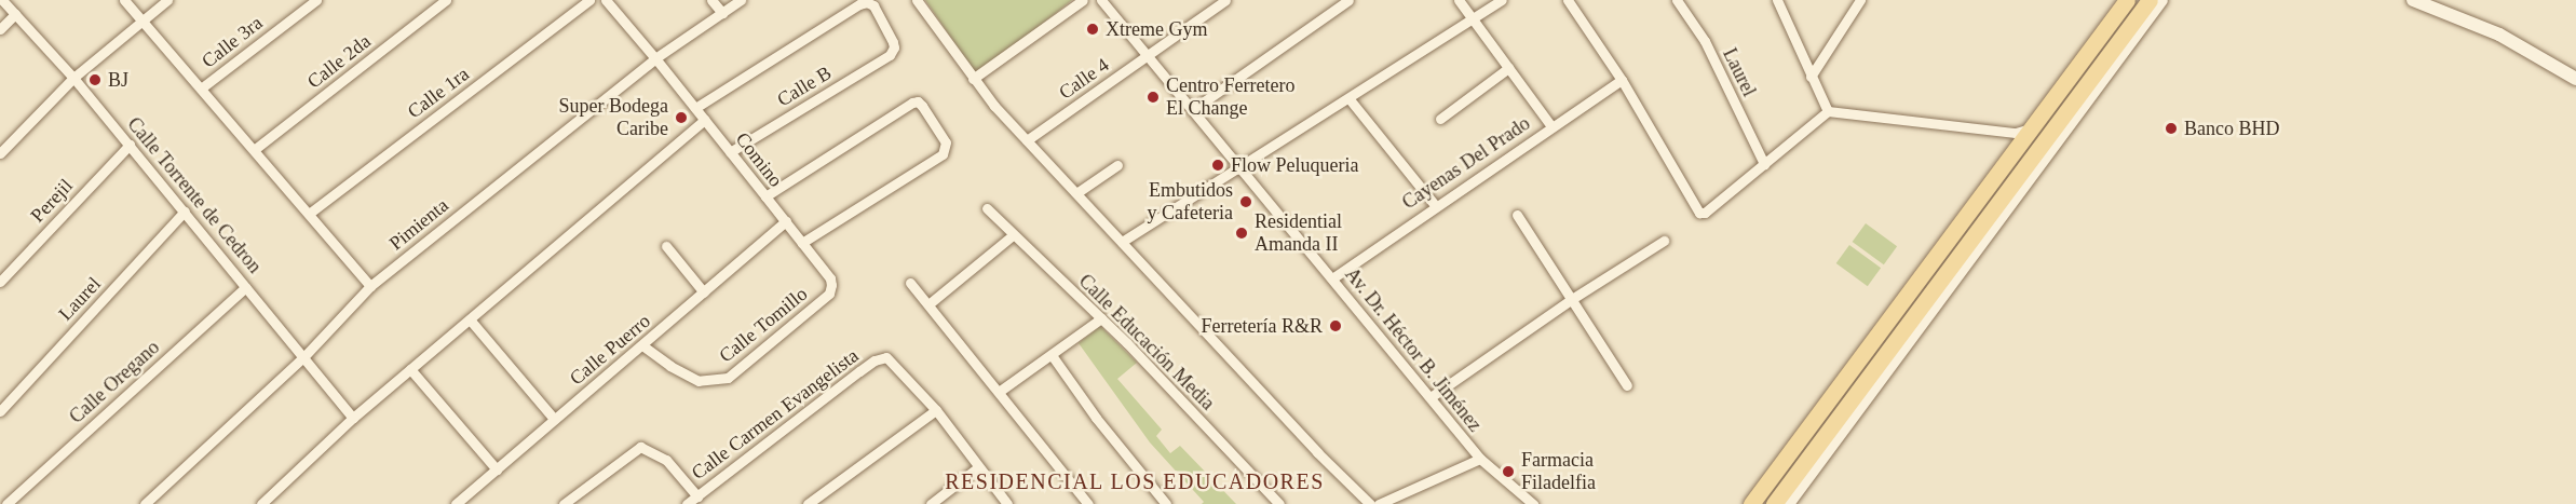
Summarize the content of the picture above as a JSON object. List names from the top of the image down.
{
  "streets": {
    "street": [
      "Calle 3ra",
      "Calle 2da",
      "Laurel",
      "Calle 4",
      "Calle B",
      "Calle 1ra",
      "Comino",
      "Cayenas Del Prado",
      "Calle Torrente de Cedron",
      "Perejil",
      "Pimienta",
      "Calle Tomillo",
      "Calle Educación Media",
      "Calle Puerro",
      "Av. Dr. Héctor B. Jiménez",
      "Calle Oregano",
      "Calle Carmen Evangelista"
    ]
  },
  "crossings": [
    ["Laurel", "Calle Torrente de Cedron"],
    ["Calle 4", "Av. Dr. Héctor B. Jiménez"],
    ["Calle B", "Comino"],
    ["Comino", "Pimienta"],
    ["Comino", "Calle Tomillo"],
    ["Comino", "Calle Puerro"],
    ["Cayenas Del Prado", "Av. Dr. Héctor B. Jiménez"],
    ["Calle Torrente de Cedron", "Perejil"],
    ["Calle Torrente de Cedron", "Pimienta"],
    ["Calle Torrente de Cedron", "Calle Oregano"],
    ["Calle Tomillo", "Calle Puerro"]
  ],
  "districts": ["RESIDENCIAL LOS EDUCADORES"],
  "places": [
    "Xtreme Gym",
    "BJ",
    "Centro Ferretero El Change",
    "Super Bodega Caribe",
    "Banco BHD",
    "Flow Peluqueria",
    "Embutidos y Cafeteria",
    "Residential Amanda II",
    "Ferretería R&R",
    "Farmacia Filadelfia"
  ]
}
